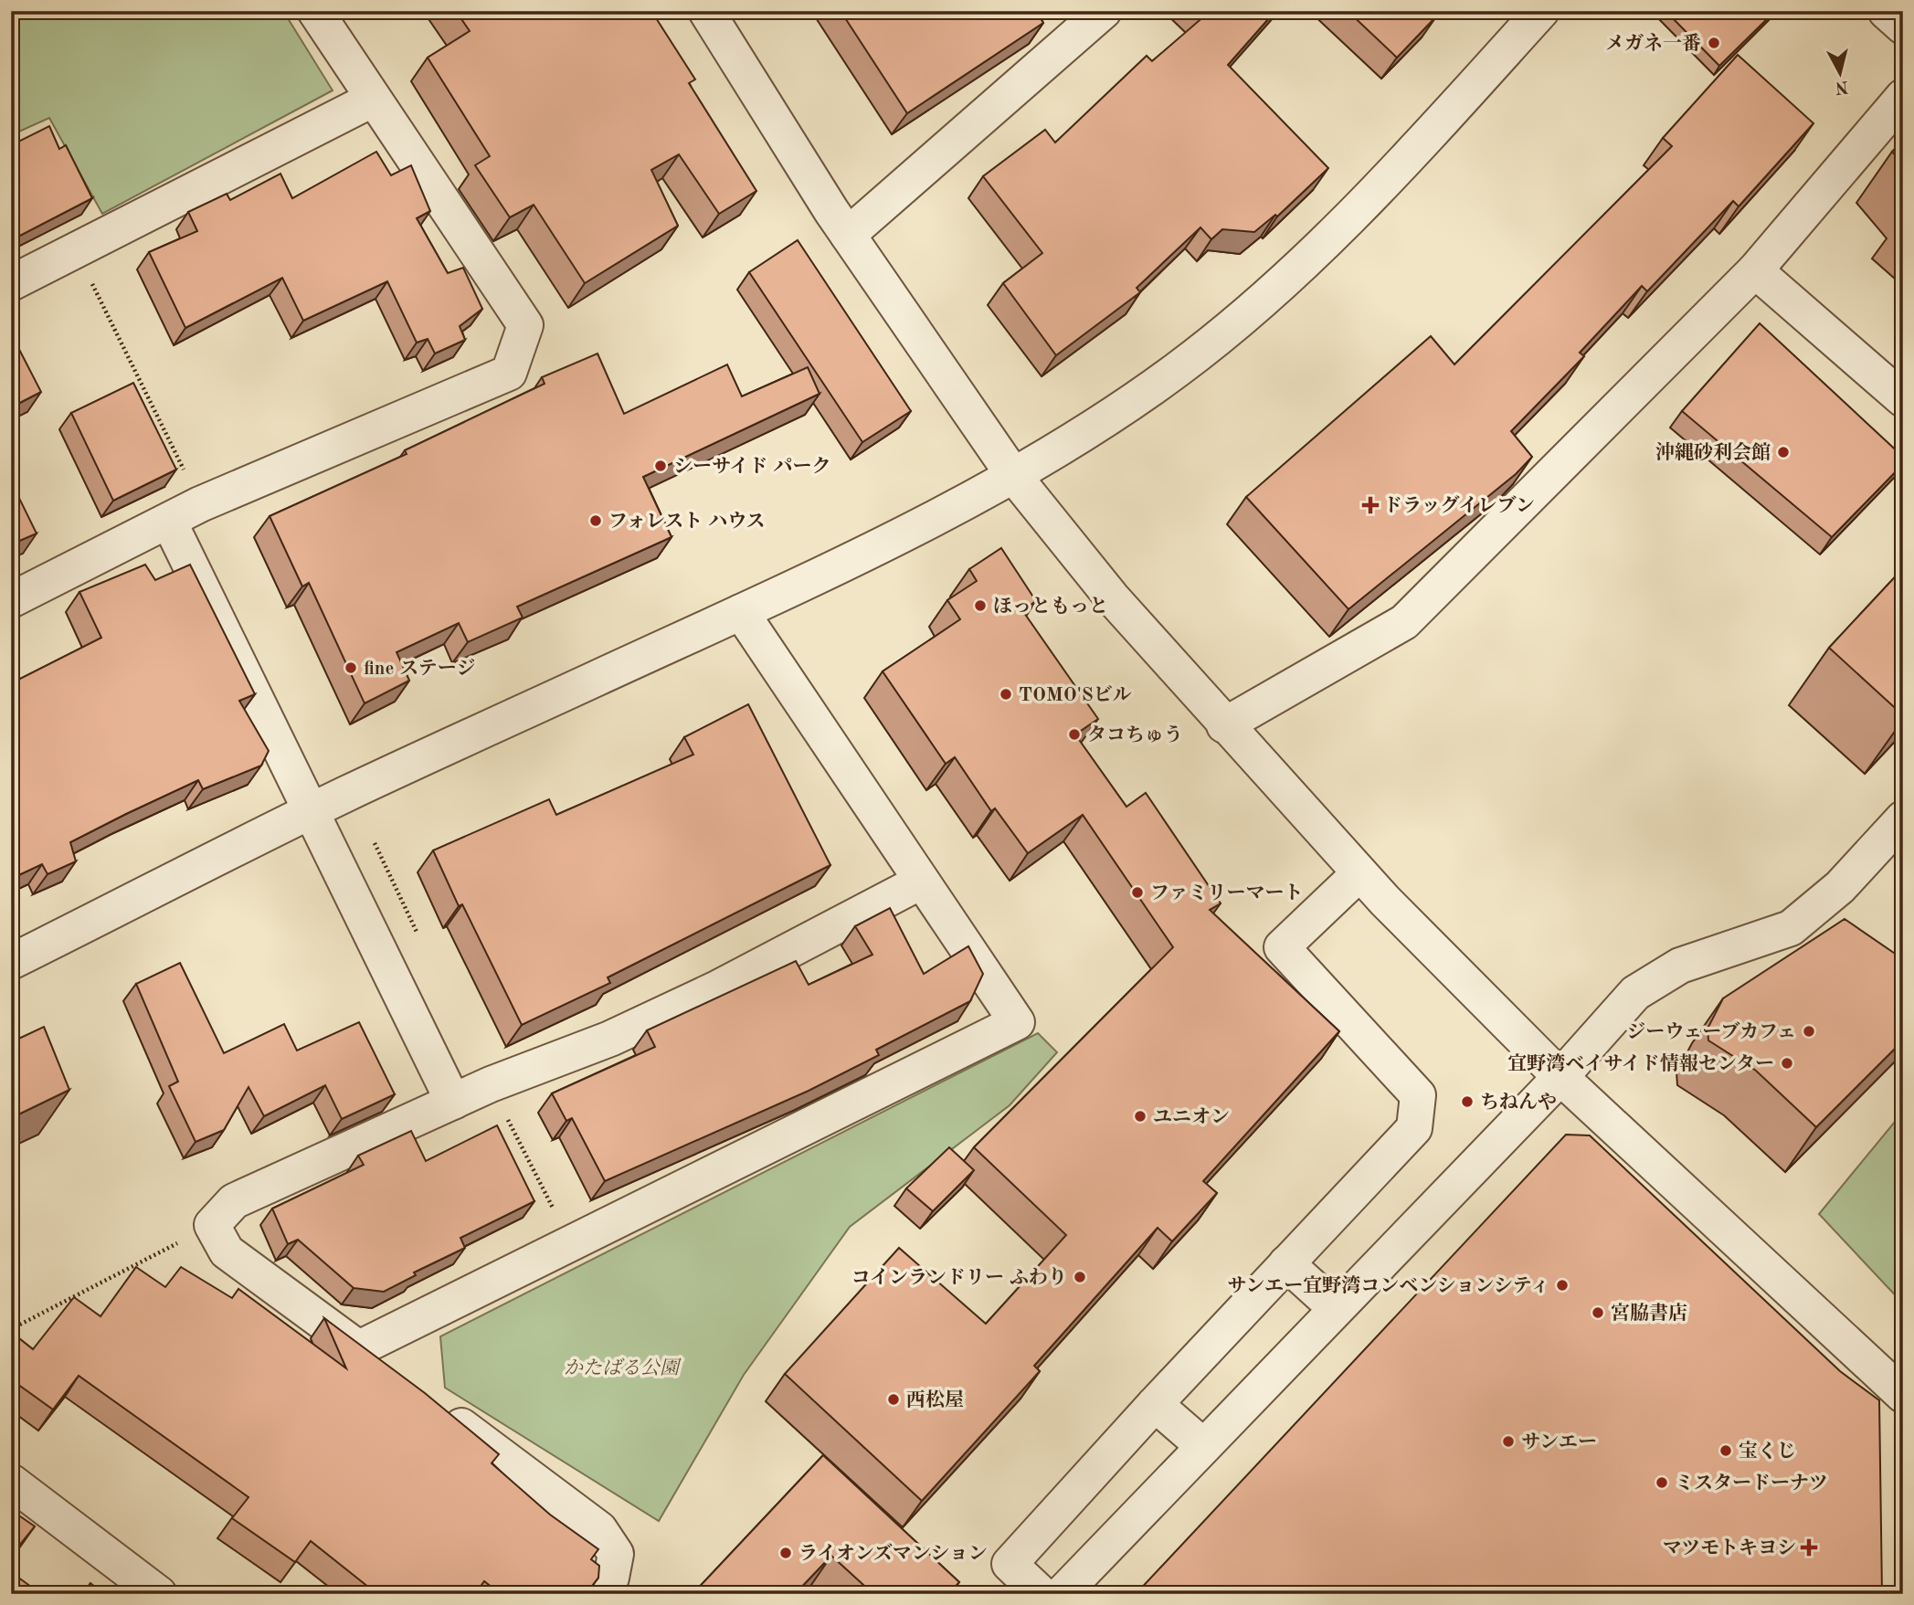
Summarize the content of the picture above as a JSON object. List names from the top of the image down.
{
  "parks": ["かたばる公園"],
  "places": {
    "other": [
      "メガネ一番",
      "沖縄砂利会館",
      "シーサイド パーク",
      "フォレスト ハウス",
      "ほっともっと",
      "fine ステージ",
      "TOMO'Sビル",
      "タコちゅう",
      "ファミリーマート",
      "ジーウェーブカフェ",
      "宜野湾ベイサイド情報センター",
      "ちねんや",
      "ユニオン",
      "コインランドリー ふわり",
      "サンエー宜野湾コンベンションシティ",
      "宮脇書店",
      "西松屋",
      "サンエー",
      "宝くじ",
      "ミスタードーナツ",
      "ライオンズマンション"
    ],
    "health": ["ドラッグイレブン", "マツモトキヨシ"]
  },
  "north": "bottom"
}
